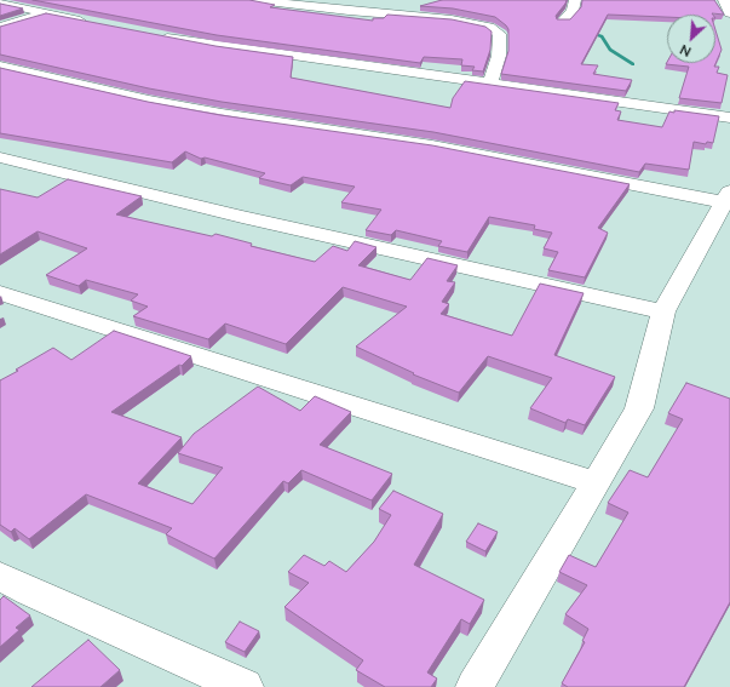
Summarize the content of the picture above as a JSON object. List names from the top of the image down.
{
  "north": "bottom left"
}
